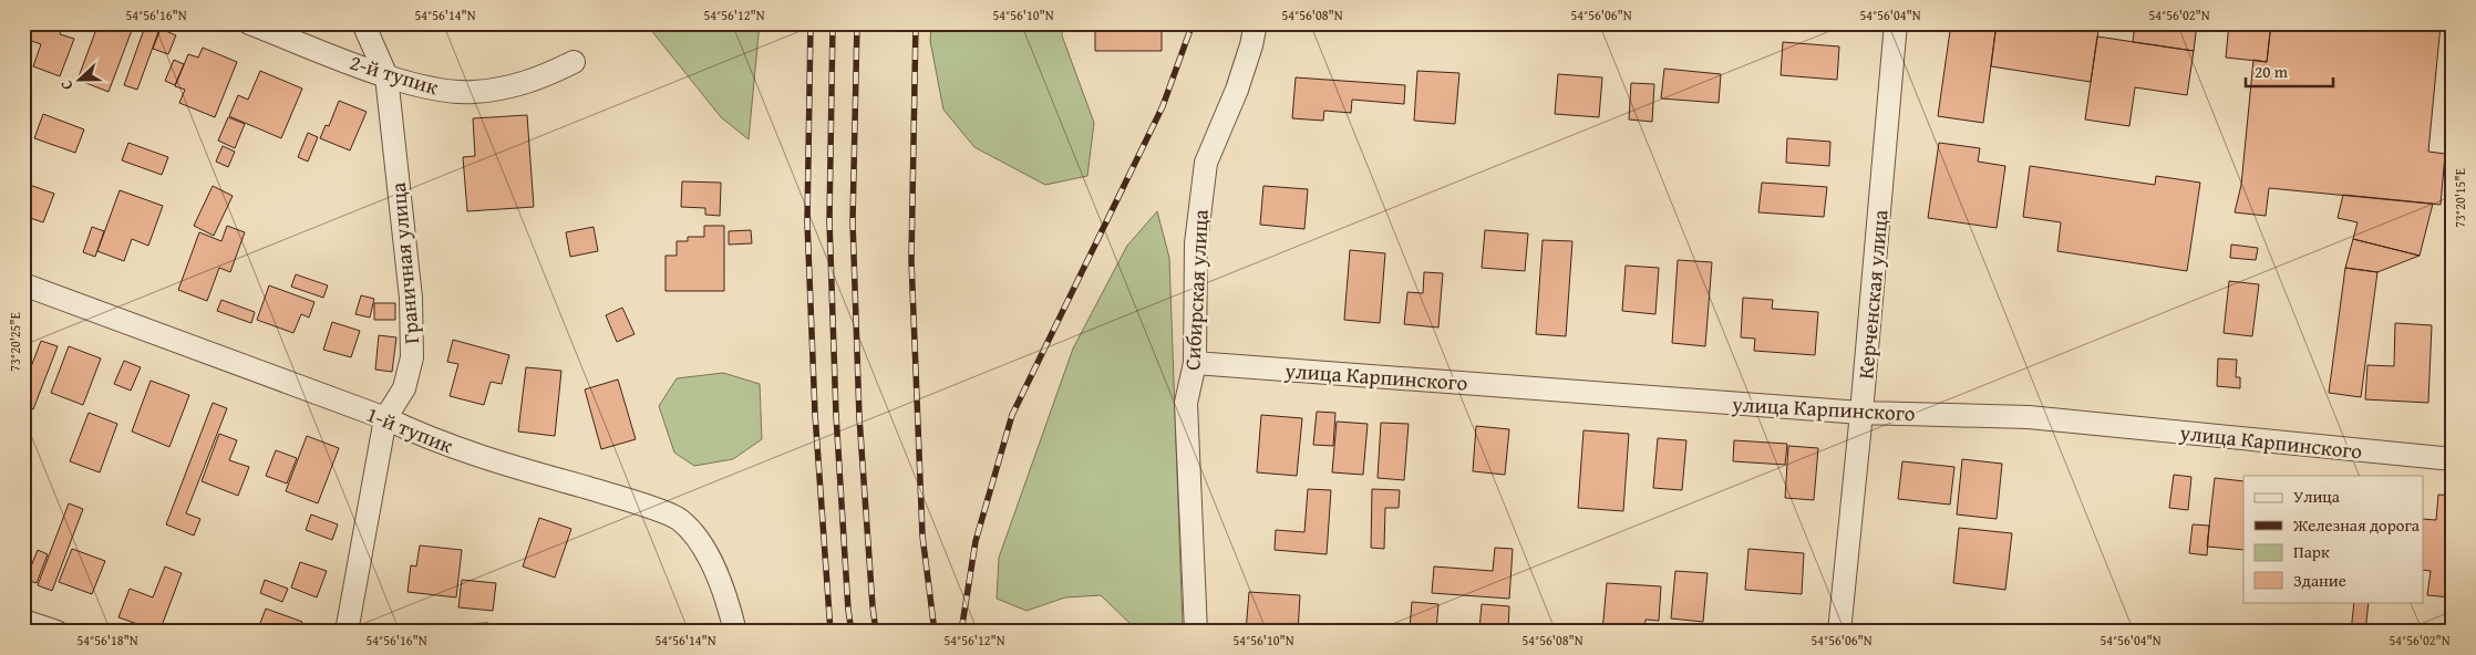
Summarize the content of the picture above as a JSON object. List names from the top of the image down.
{
  "streets": {
    "street": [
      "2-й тупик",
      "Граничная улица",
      "Сибирская улица",
      "Керченская улица",
      "улица Карпинского",
      "1-й тупик"
    ]
  },
  "crossings": [
    ["2-й тупик", "Граничная улица"],
    ["Граничная улица", "1-й тупик"],
    ["Сибирская улица", "улица Карпинского"],
    ["Керченская улица", "улица Карпинского"]
  ],
  "legend": [
    "Улица",
    "Железная дорога",
    "Парк",
    "Здание"
  ],
  "scale_bar": "20 m",
  "north": "left",
  "coordinates": [
    "54°56'16\"N",
    "54°56'14\"N",
    "54°56'12\"N",
    "54°56'10\"N",
    "54°56'08\"N",
    "54°56'06\"N",
    "54°56'04\"N",
    "54°56'02\"N",
    "73°20'15\"E",
    "73°20'25\"E",
    "54°56'18\"N"
  ]
}
